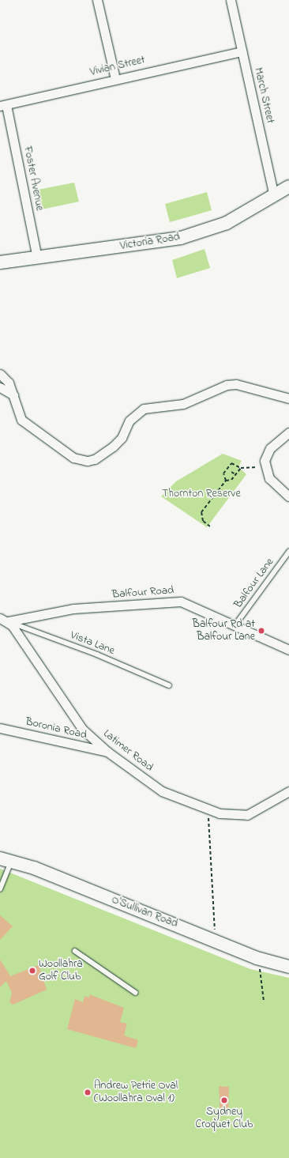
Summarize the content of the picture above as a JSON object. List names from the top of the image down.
{
  "streets": {
    "street": [
      "Vivian Street",
      "March Street",
      "Foster Avenue",
      "Victoria Road",
      "Balfour Road",
      "Boronia Road",
      "Latimer Road",
      "O'Sullivan Road"
    ],
    "lane": ["Balfour Lane", "Vista Lane"]
  },
  "crossings": [
    ["Vivian Street", "March Street"],
    ["Vivian Street", "Foster Avenue"],
    ["March Street", "Victoria Road"],
    ["Foster Avenue", "Victoria Road"],
    ["Balfour Lane", "Balfour Road"],
    ["Balfour Road", "Vista Lane"],
    ["Balfour Road", "Latimer Road"],
    ["Vista Lane", "Latimer Road"],
    ["Boronia Road", "Latimer Road"]
  ],
  "parks": ["Thornton Reserve"],
  "places": [
    "Balfour Rd at Balfour Lane",
    "Woollahra Golf Club",
    "Andrew Petrie Oval (Woollahra Oval 1)",
    "Sydney Croquet Club"
  ]
}
